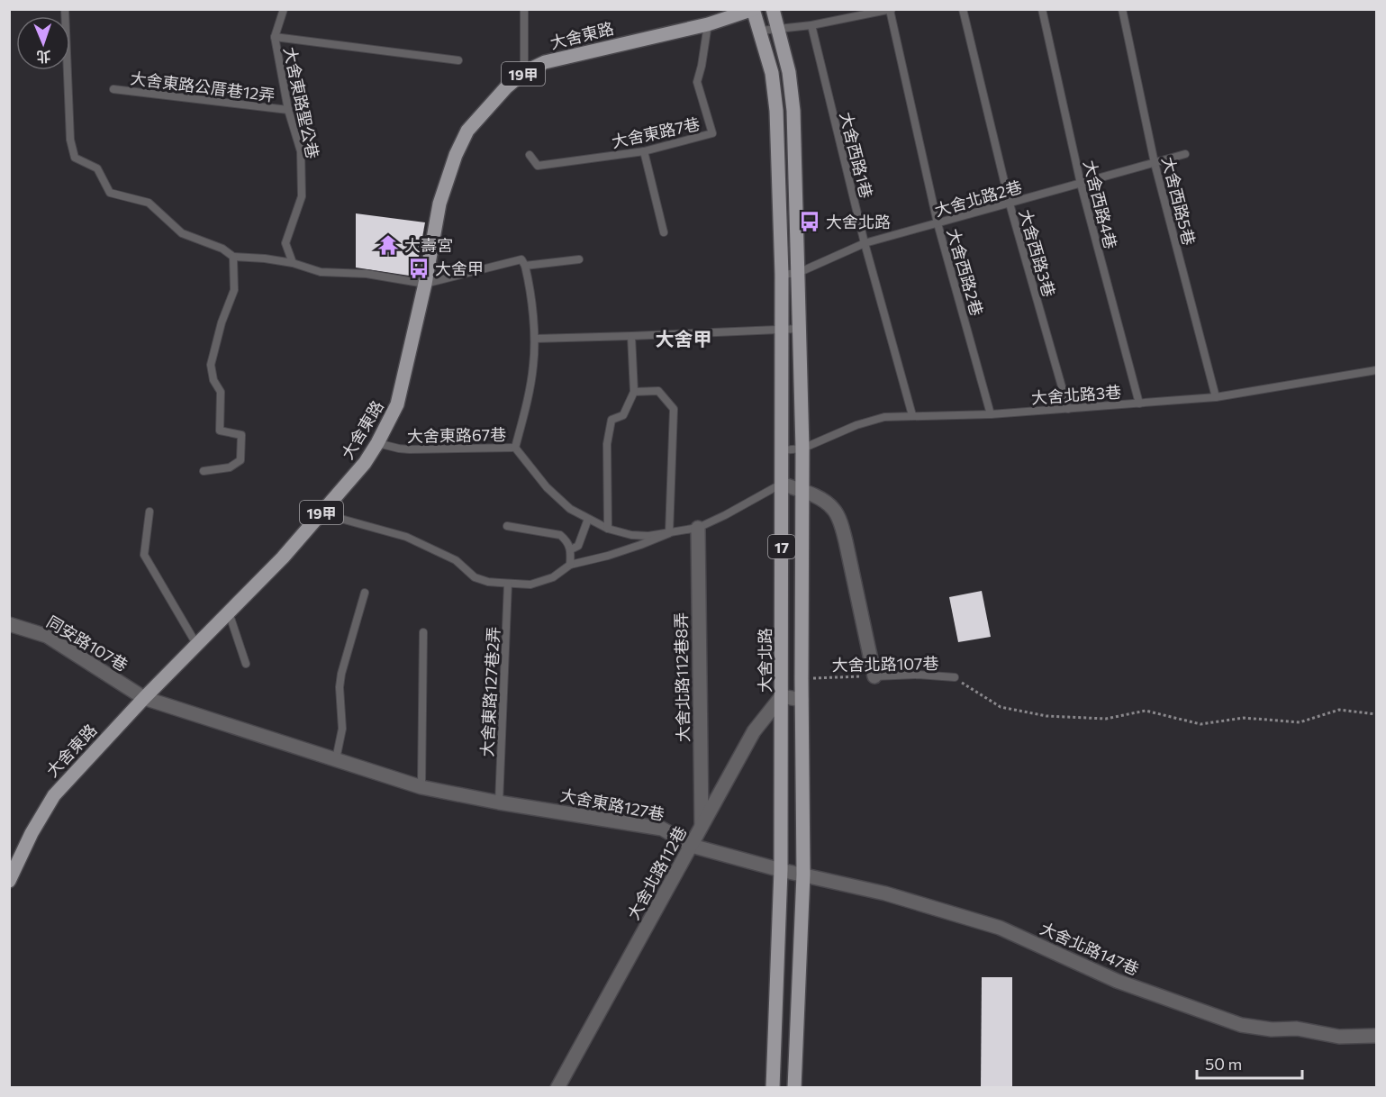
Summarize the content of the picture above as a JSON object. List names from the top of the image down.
{
  "streets": {
    "main road": [
      "大舍東路",
      "19甲",
      "17",
      "大舍北路"
    ],
    "street": [
      "同安路107巷",
      "大舍北路112巷8弄",
      "大舍東路127巷",
      "大舍北路112巷",
      "大舍北路147巷"
    ],
    "lane": [
      "大舍東路公厝巷12弄",
      "大舍東路聖公巷",
      "大舍東路7巷",
      "大舍西路1巷",
      "大舍北路2巷",
      "大舍西路5巷",
      "大舍西路4巷",
      "大舍西路3巷",
      "大舍西路2巷",
      "大舍北路3巷",
      "大舍東路67巷",
      "大舍北路107巷",
      "大舍東路127巷2弄"
    ]
  },
  "crossings": [
    ["大舍東路", "大舍東路7巷"],
    ["大舍東路", "大舍東路67巷"],
    ["大舍東路", "同安路107巷"],
    ["大舍東路", "大舍北路"],
    ["大舍東路", "大舍東路127巷"],
    ["大舍東路公厝巷12弄", "大舍東路聖公巷"],
    ["大舍西路1巷", "大舍北路2巷"],
    ["大舍西路1巷", "大舍北路3巷"],
    ["大舍北路2巷", "大舍西路5巷"],
    ["大舍北路2巷", "大舍西路4巷"],
    ["大舍北路2巷", "大舍西路3巷"],
    ["大舍北路2巷", "大舍西路2巷"],
    ["大舍北路2巷", "大舍北路"],
    ["大舍西路5巷", "大舍北路3巷"],
    ["大舍西路4巷", "大舍北路3巷"],
    ["大舍西路3巷", "大舍北路3巷"],
    ["大舍西路2巷", "大舍北路3巷"],
    ["大舍北路3巷", "大舍北路"],
    ["同安路107巷", "大舍東路127巷"],
    ["大舍北路", "大舍北路107巷"],
    ["大舍北路", "大舍東路127巷"],
    ["大舍北路", "大舍北路112巷"],
    ["大舍北路", "大舍北路147巷"],
    ["大舍北路112巷8弄", "大舍北路112巷"],
    ["大舍東路127巷2弄", "大舍東路127巷"],
    ["大舍東路127巷", "大舍北路112巷"],
    ["大舍東路127巷", "大舍北路147巷"]
  ],
  "districts": ["大舍甲"],
  "places": {
    "bus stop": ["大舍北路", "大舍甲"],
    "temple": ["大壽宮"]
  },
  "scale_bar": "50 m",
  "north": "bottom"
}
